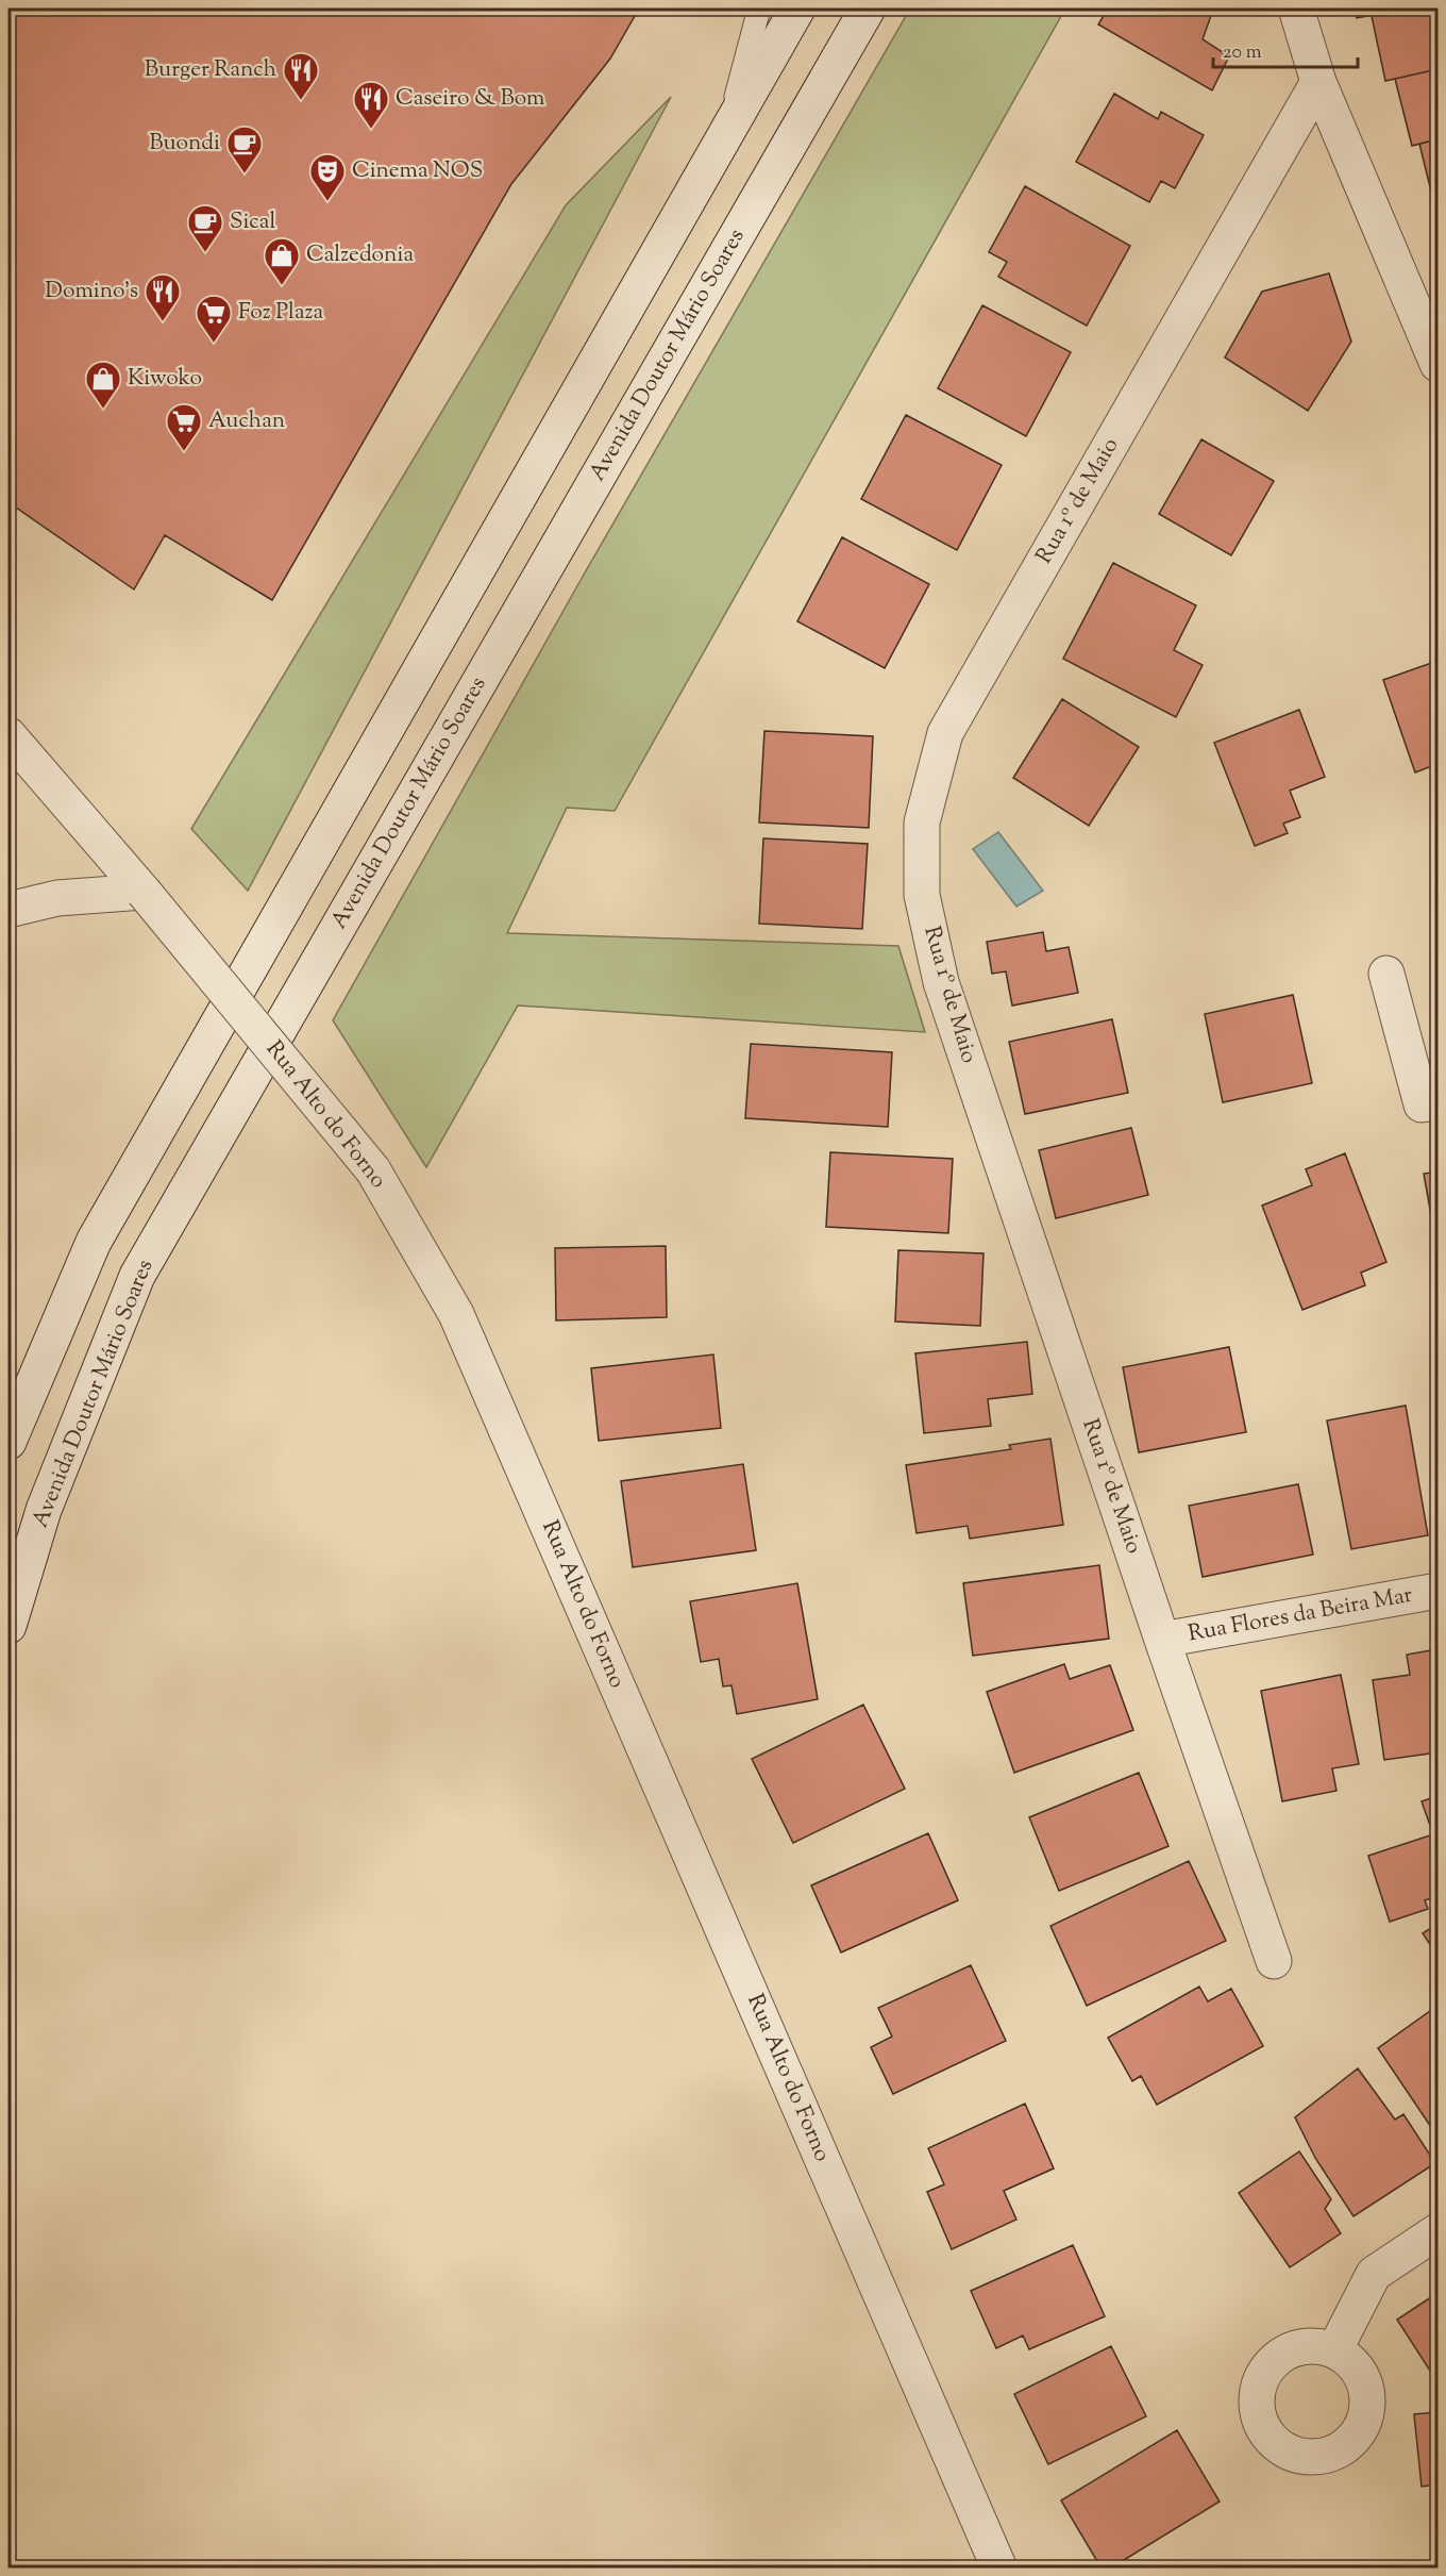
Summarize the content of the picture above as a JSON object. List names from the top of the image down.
{
  "streets": {
    "street": [
      "Avenida Doutor Mário Soares",
      "Rua 1º de Maio",
      "Rua Alto do Forno",
      "Rua Flores da Beira Mar"
    ]
  },
  "crossings": [
    ["Rua 1º de Maio", "Rua Flores da Beira Mar"]
  ],
  "places": {
    "restaurant": ["Burger Ranch", "Caseiro & Bom", "Domino's"],
    "cafe": ["Buondi", "Sical"],
    "theatre": ["Cinema NOS"],
    "shop": ["Calzedonia", "Kiwoko"],
    "supermarket": ["Foz Plaza", "Auchan"]
  },
  "scale_bar": "20 m"
}
